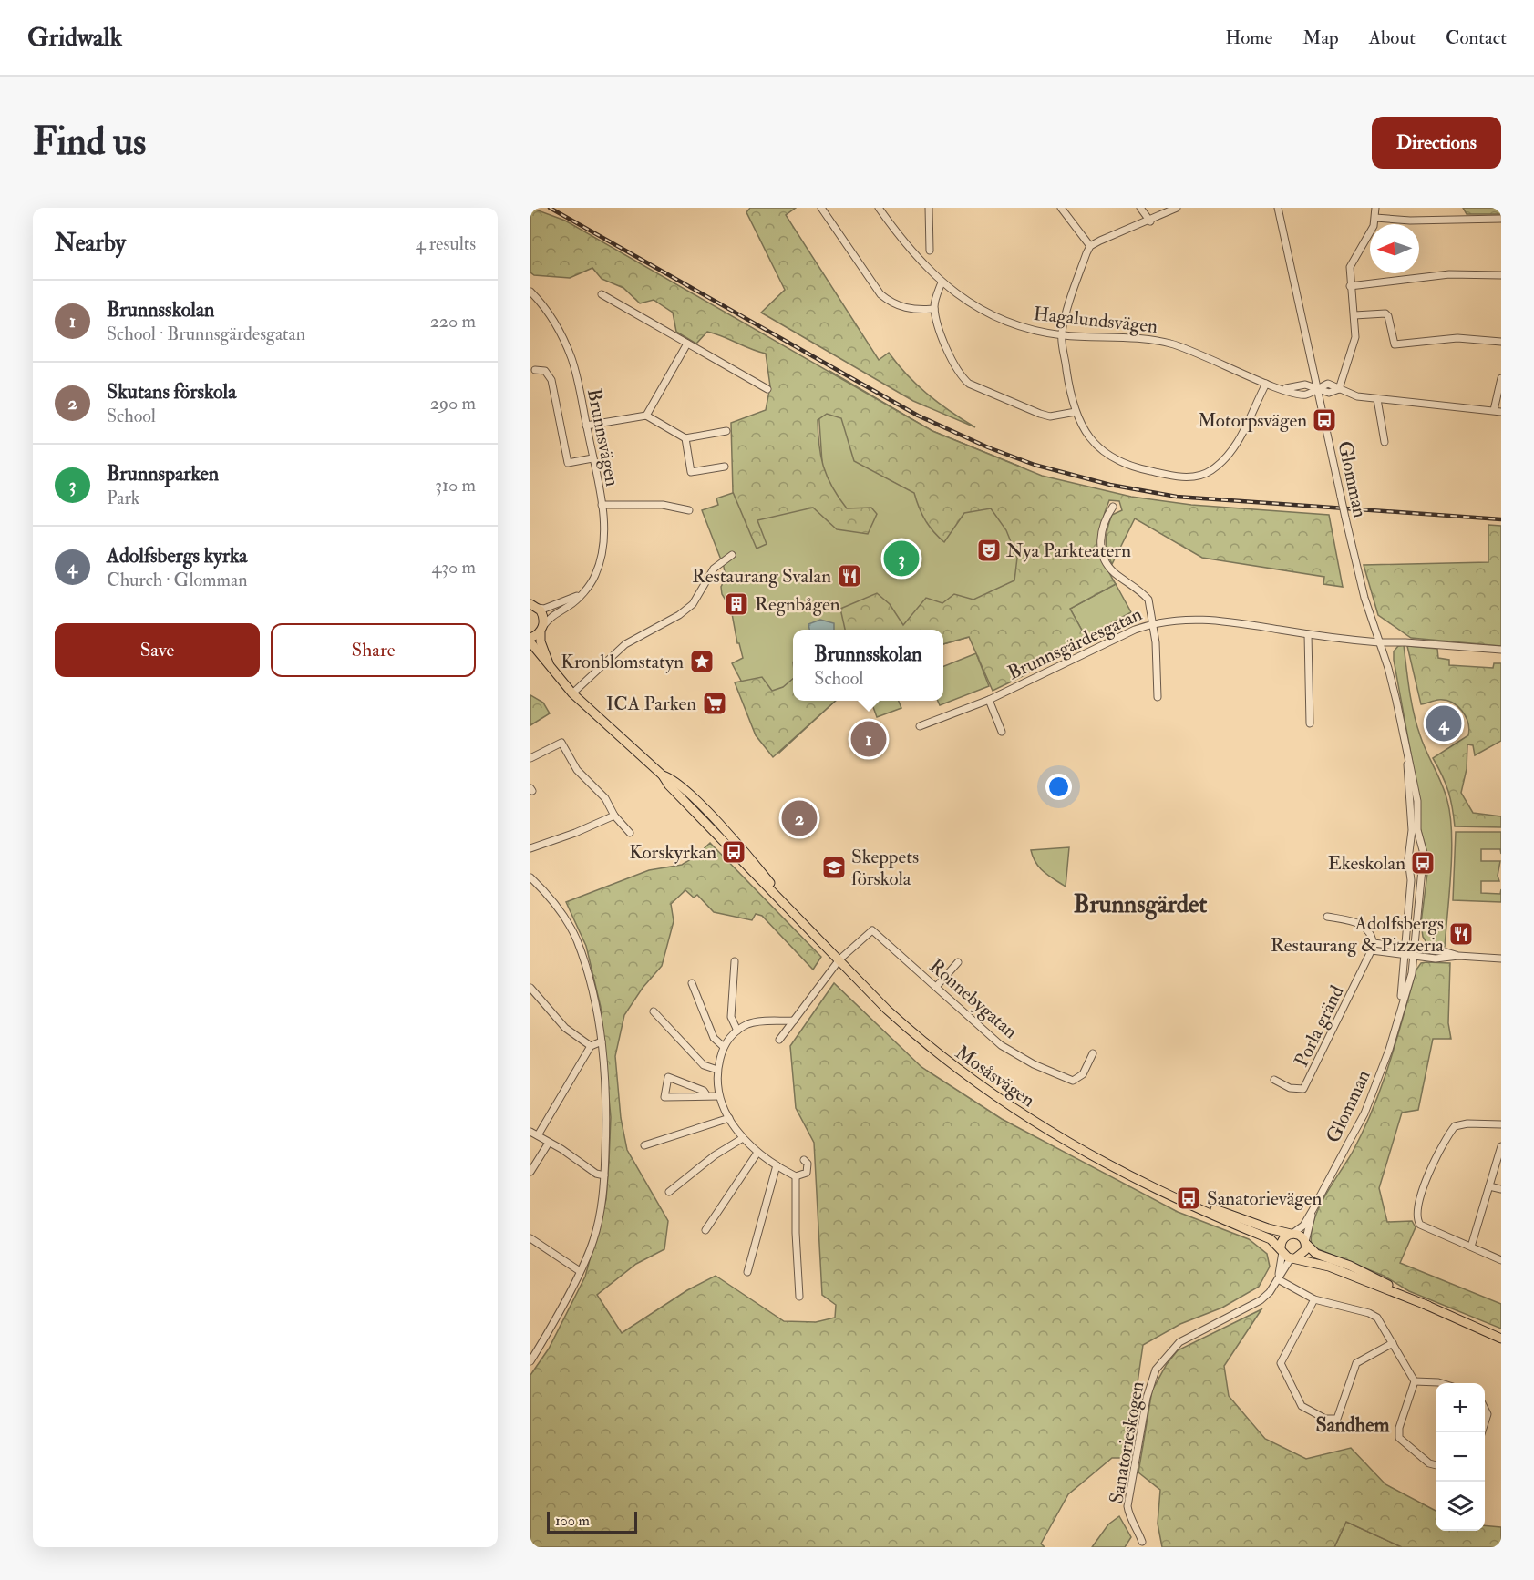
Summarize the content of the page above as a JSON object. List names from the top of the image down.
{
  "streets": {
    "main road": ["Mosåsvägen"],
    "street": [
      "Hagalundsvägen",
      "Brunnsvägen",
      "Glomman",
      "Brunnsgärdesgatan",
      "Ronnebygatan",
      "Porla gränd",
      "Sanatorieskogen"
    ]
  },
  "crossings": [
    ["Hagalundsvägen", "Glomman"],
    ["Brunnsvägen", "Mosåsvägen"],
    ["Glomman", "Brunnsgärdesgatan"],
    ["Glomman", "Mosåsvägen"],
    ["Ronnebygatan", "Mosåsvägen"]
  ],
  "districts": ["Brunnsgärdet", "Sandhem"],
  "places": {
    "bus stop": [
      "Motorpsvägen",
      "Korskyrkan",
      "Ekeskolan",
      "Sanatorievägen"
    ],
    "theatre": ["Nya Parkteatern"],
    "restaurant": ["Restaurang Svalan", "Adolfsbergs Restaurang & Pizzeria"],
    "building": ["Regnbågen"],
    "place": ["Kronblomstatyn"],
    "supermarket": ["ICA Parken"],
    "school or university": ["Skeppets förskola"]
  },
  "scale_bar": "100 m",
  "north": "left",
  "page": {
    "header": "Gridwalk",
    "nav": [
      "Home",
      "Map",
      "About",
      "Contact"
    ],
    "buttons": [
      "Directions",
      ["Save", "Share"]
    ],
    "title": "Find us",
    "heading": ["Nearby", "4 results"],
    "list": [
      {
        "mark": "1",
        "name": "Brunnsskolan",
        "note": "School · Brunnsgärdesgatan",
        "value": "220 m"
      },
      {
        "mark": "2",
        "name": "Skutans förskola",
        "note": "School",
        "value": "290 m"
      },
      {
        "mark": "3",
        "name": "Brunnsparken",
        "note": "Park",
        "value": "310 m"
      },
      {
        "mark": "4",
        "name": "Adolfsbergs kyrka",
        "note": "Church · Glomman",
        "value": "430 m"
      }
    ],
    "pins": [
      "3",
      "4",
      "1",
      "2"
    ],
    "popup": ["Brunnsskolan", "School"],
    "map_buttons": ["+", "−"],
    "scale": "100 m"
  }
}
